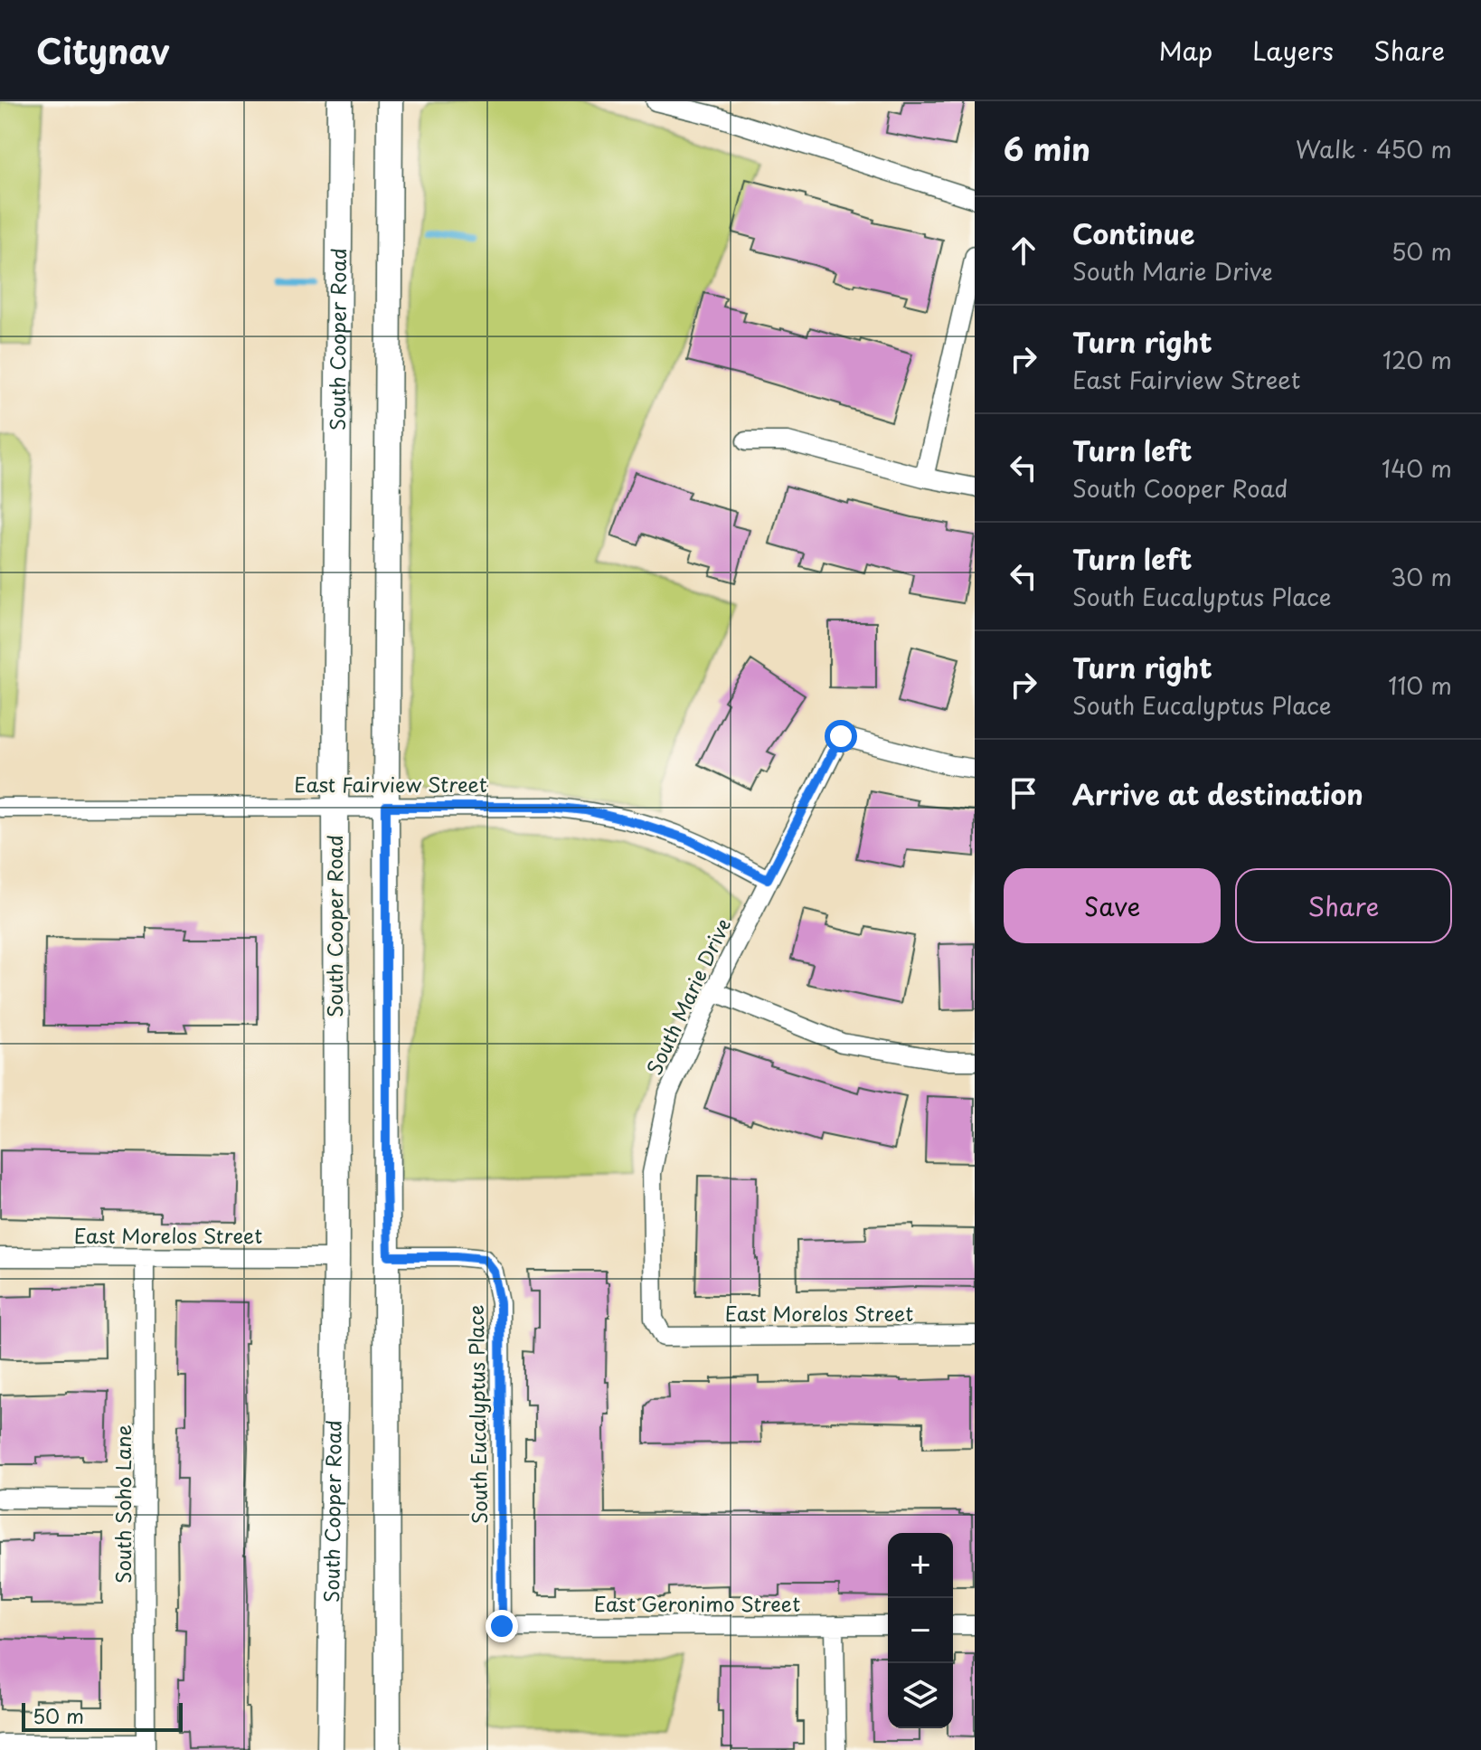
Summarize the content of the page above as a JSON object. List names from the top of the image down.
{
  "streets": {
    "main road": ["South Cooper Road"],
    "street": [
      "East Fairview Street",
      "South Marie Drive",
      "East Morelos Street",
      "South Eucalyptus Place",
      "South Soho Lane",
      "East Geronimo Street"
    ]
  },
  "crossings": [
    ["South Cooper Road", "East Fairview Street"],
    ["South Cooper Road", "East Morelos Street"],
    ["East Fairview Street", "South Marie Drive"],
    ["South Marie Drive", "East Morelos Street"],
    ["East Morelos Street", "South Soho Lane"],
    ["South Eucalyptus Place", "East Geronimo Street"]
  ],
  "scale_bar": "50 m",
  "page": {
    "header": "Citynav",
    "nav": ["Map", "Layers", "Share"],
    "heading": ["6 min", "Walk · 450 m"],
    "list": [
      ["Continue", "South Marie Drive", "50 m"],
      ["Turn right", "East Fairview Street", "120 m"],
      ["Turn left", "South Cooper Road", "140 m"],
      ["Turn left", "South Eucalyptus Place", "30 m"],
      ["Turn right", "South Eucalyptus Place", "110 m"],
      "Arrive at destination"
    ],
    "buttons": ["Save", "Share"],
    "map_buttons": ["+", "−"],
    "scale": "50 m"
  }
}
